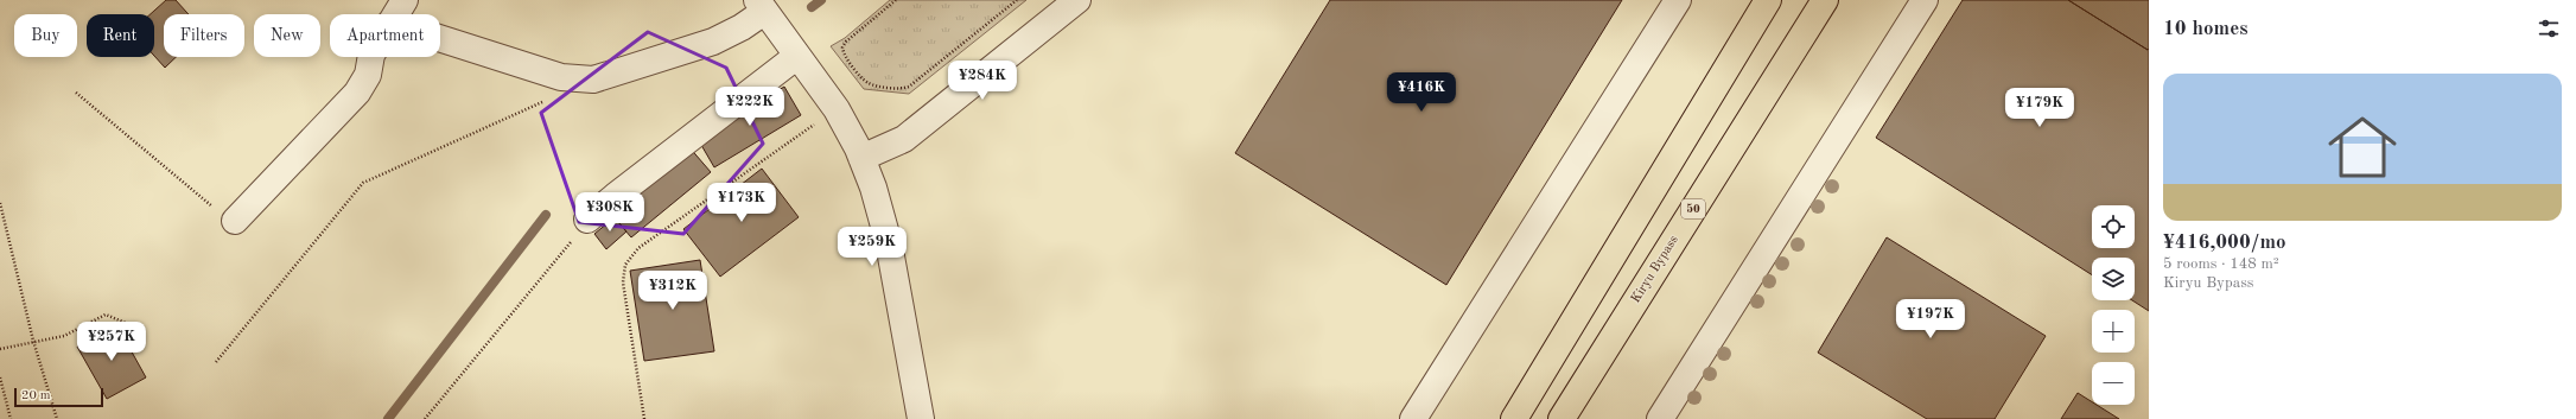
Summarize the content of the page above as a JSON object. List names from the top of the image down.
{
  "streets": {
    "highway": ["50", "Kiryu Bypass"]
  },
  "scale_bar": "20 m",
  "page": {
    "heading": "10 homes",
    "chip": [
      "Buy",
      "Rent",
      "Filters",
      "New",
      "Apartment"
    ],
    "list": [
      {
        "name": "¥416,000/mo",
        "note": "5 rooms · 148 m² · Kiryu Bypass"
      }
    ],
    "price": [
      "¥284K",
      "¥416K",
      "¥222K",
      "¥179K",
      "¥173K",
      "¥308K",
      "¥259K",
      "¥312K",
      "¥197K",
      "¥257K"
    ],
    "map_buttons": ["+", "−"],
    "scale": "20 m"
  }
}
